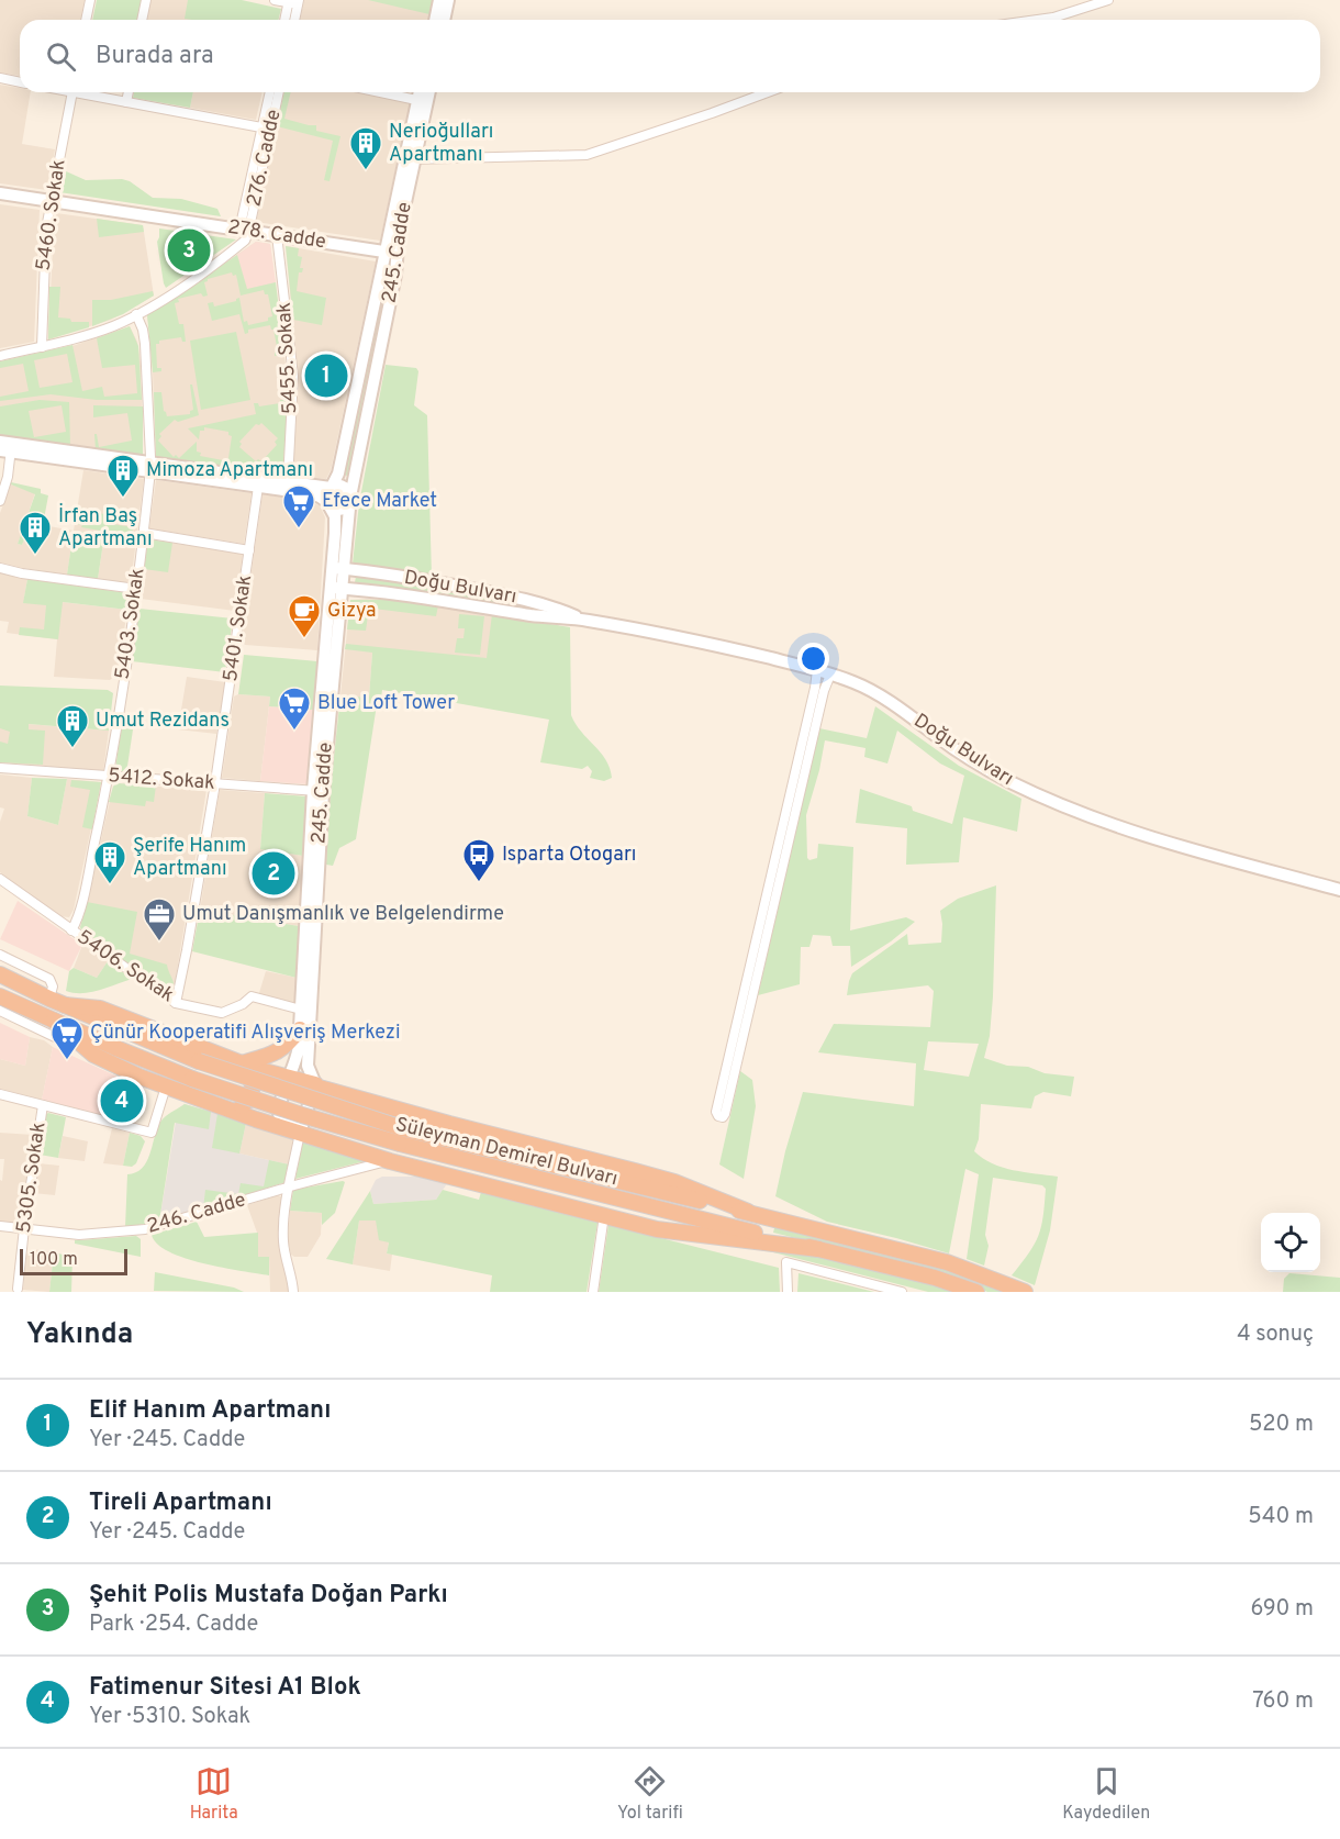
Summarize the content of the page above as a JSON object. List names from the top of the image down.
{
  "streets": {
    "highway": ["Süleyman Demirel Bulvarı"],
    "street": [
      "276. Cadde",
      "5460. Sokak",
      "278. Cadde",
      "245. Cadde",
      "5455. Sokak",
      "Doğu Bulvarı",
      "5403. Sokak",
      "5401. Sokak",
      "5412. Sokak",
      "5406. Sokak",
      "5305. Sokak",
      "246. Cadde"
    ]
  },
  "crossings": [
    ["276. Cadde", "278. Cadde"],
    ["5460. Sokak", "278. Cadde"],
    ["278. Cadde", "245. Cadde"],
    ["278. Cadde", "5455. Sokak"],
    ["245. Cadde", "Doğu Bulvarı"],
    ["245. Cadde", "5412. Sokak"],
    ["245. Cadde", "5406. Sokak"],
    ["5403. Sokak", "5412. Sokak"],
    ["5403. Sokak", "5406. Sokak"],
    ["5401. Sokak", "5412. Sokak"],
    ["5401. Sokak", "5406. Sokak"],
    ["5305. Sokak", "246. Cadde"]
  ],
  "places": {
    "building": [
      "Nerioğulları Apartmanı",
      "Mimoza Apartmanı",
      "İrfan Baş Apartmanı",
      "Umut Rezidans",
      "Şerife Hanım Apartmanı"
    ],
    "supermarket": ["Efece Market", "Blue Loft Tower", "Çünür Kooperatifi Alışveriş Merkezi"],
    "cafe": ["Gizya"],
    "bus stop": ["Isparta Otogarı"],
    "office": ["Umut Danışmanlık ve Belgelendirme"]
  },
  "scale_bar": "100 m",
  "page": {
    "search": "Burada ara",
    "pins": [
      "3",
      "1",
      "2",
      "4"
    ],
    "scale": "100 m",
    "heading": ["Yakında", "4 sonuç"],
    "list": [
      {
        "mark": "1",
        "name": "Elif Hanım Apartmanı",
        "note": "Yer · 245. Cadde",
        "value": "520 m"
      },
      {
        "mark": "2",
        "name": "Tireli Apartmanı",
        "note": "Yer · 245. Cadde",
        "value": "540 m"
      },
      {
        "mark": "3",
        "name": "Şehit Polis Mustafa Doğan Parkı",
        "note": "Park · 254. Cadde",
        "value": "690 m"
      },
      {
        "mark": "4",
        "name": "Fatimenur Sitesi A1 Blok",
        "note": "Yer · 5310. Sokak",
        "value": "760 m"
      }
    ],
    "nav": ["Harita", "Yol tarifi", "Kaydedilen"]
  }
}
